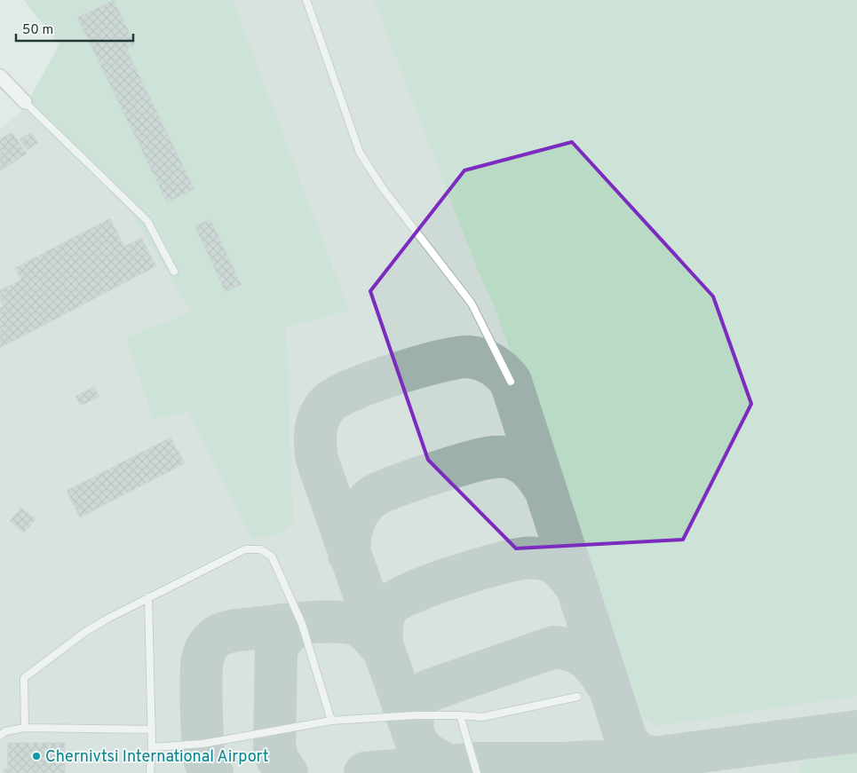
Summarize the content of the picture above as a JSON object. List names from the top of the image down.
{
  "places": ["Chernivtsi International Airport"],
  "scale_bar": "50 m"
}
